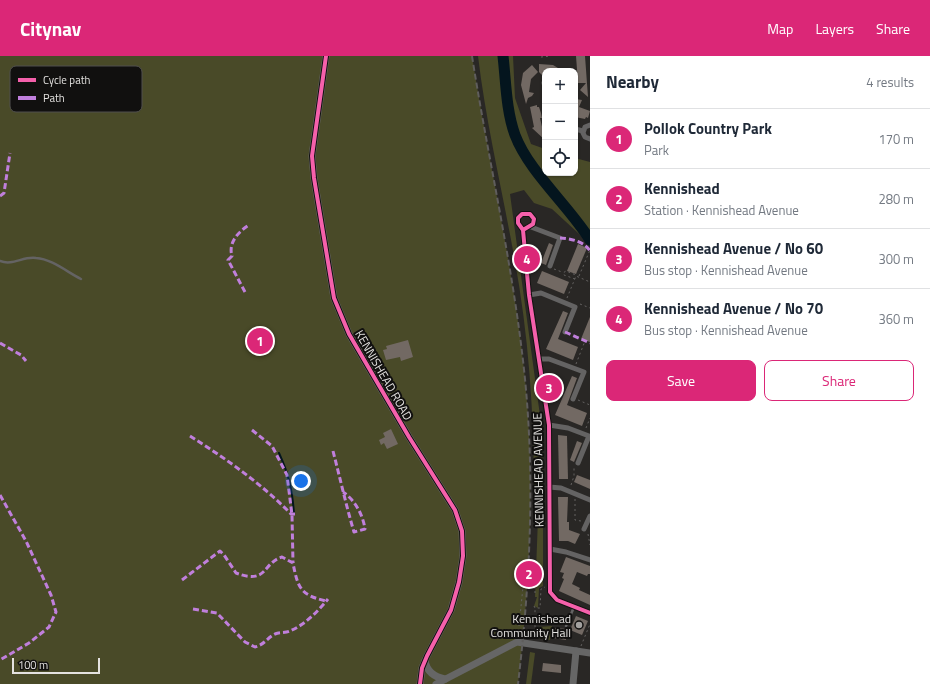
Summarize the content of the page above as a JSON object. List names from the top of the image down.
{
  "streets": {
    "street": ["KENNISHEAD ROAD", "KENNISHEAD AVENUE"]
  },
  "places": ["Kennishead Community Hall"],
  "legend": ["Cycle path", "Path"],
  "scale_bar": "100 m",
  "page": {
    "header": "Citynav",
    "nav": ["Map", "Layers", "Share"],
    "heading": ["Nearby", "4 results"],
    "map_buttons": ["+", "−"],
    "list": [
      {
        "mark": "1",
        "name": "Pollok Country Park",
        "note": "Park",
        "value": "170 m"
      },
      {
        "mark": "2",
        "name": "Kennishead",
        "note": "Station · Kennishead Avenue",
        "value": "280 m"
      },
      {
        "mark": "3",
        "name": "Kennishead Avenue / No 60",
        "note": "Bus stop · Kennishead Avenue",
        "value": "300 m"
      },
      {
        "mark": "4",
        "name": "Kennishead Avenue / No 70",
        "note": "Bus stop · Kennishead Avenue",
        "value": "360 m"
      }
    ],
    "pins": [
      "4",
      "1",
      "3",
      "2"
    ],
    "buttons": ["Save", "Share"],
    "scale": "100 m"
  }
}
